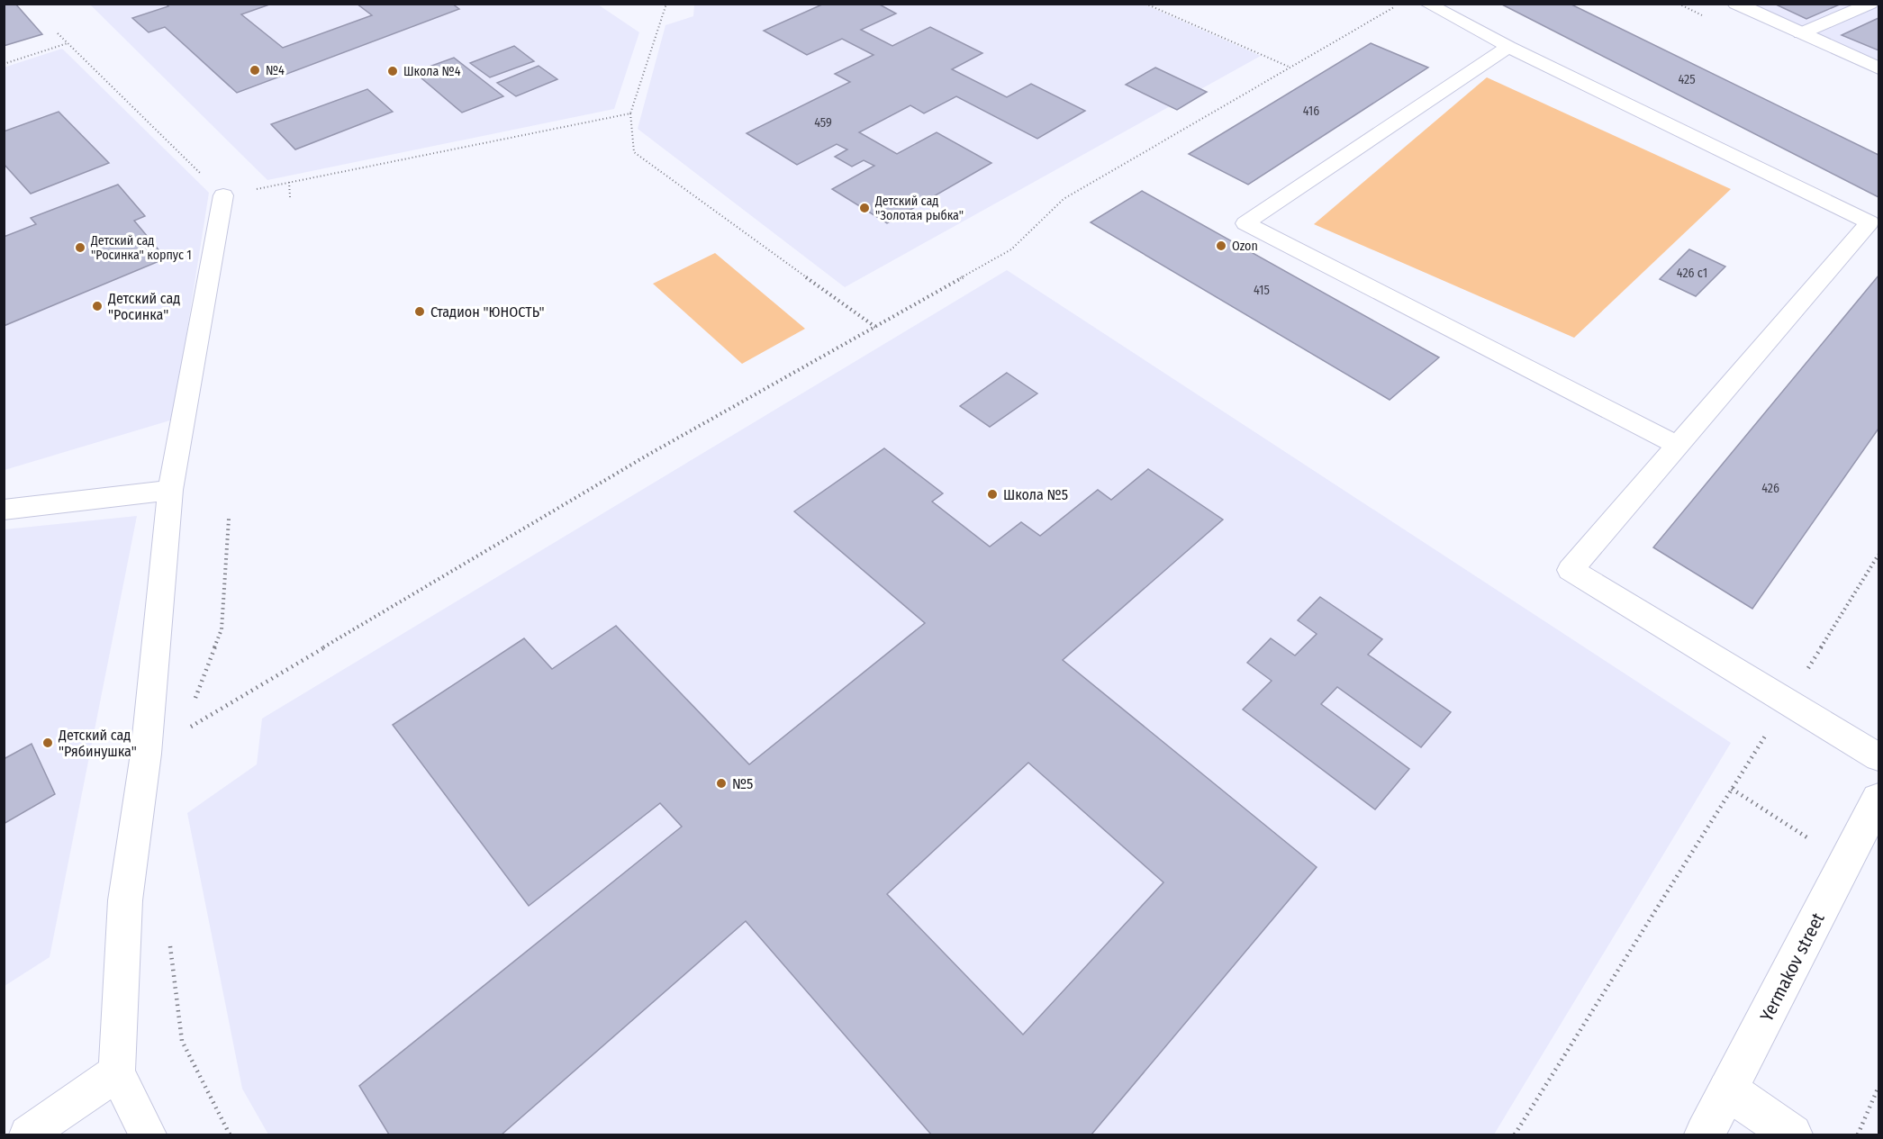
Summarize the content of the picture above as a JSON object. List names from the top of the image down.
{
  "streets": {
    "street": ["Yermakov street"]
  },
  "places": [
    "№4",
    "Школа №4",
    "Детский сад \"Золотая рыбка\"",
    "Ozon",
    "Детский сад \"Росинка\" корпус 1",
    "Детский сад \"Росинка\"",
    "Стадион \"ЮНОСТЬ\"",
    "Школа №5",
    "Детский сад \"Рябинушка\"",
    "№5"
  ],
  "house_numbers": [
    "425",
    "416",
    "459",
    "426 с1",
    "415",
    "426"
  ]
}
